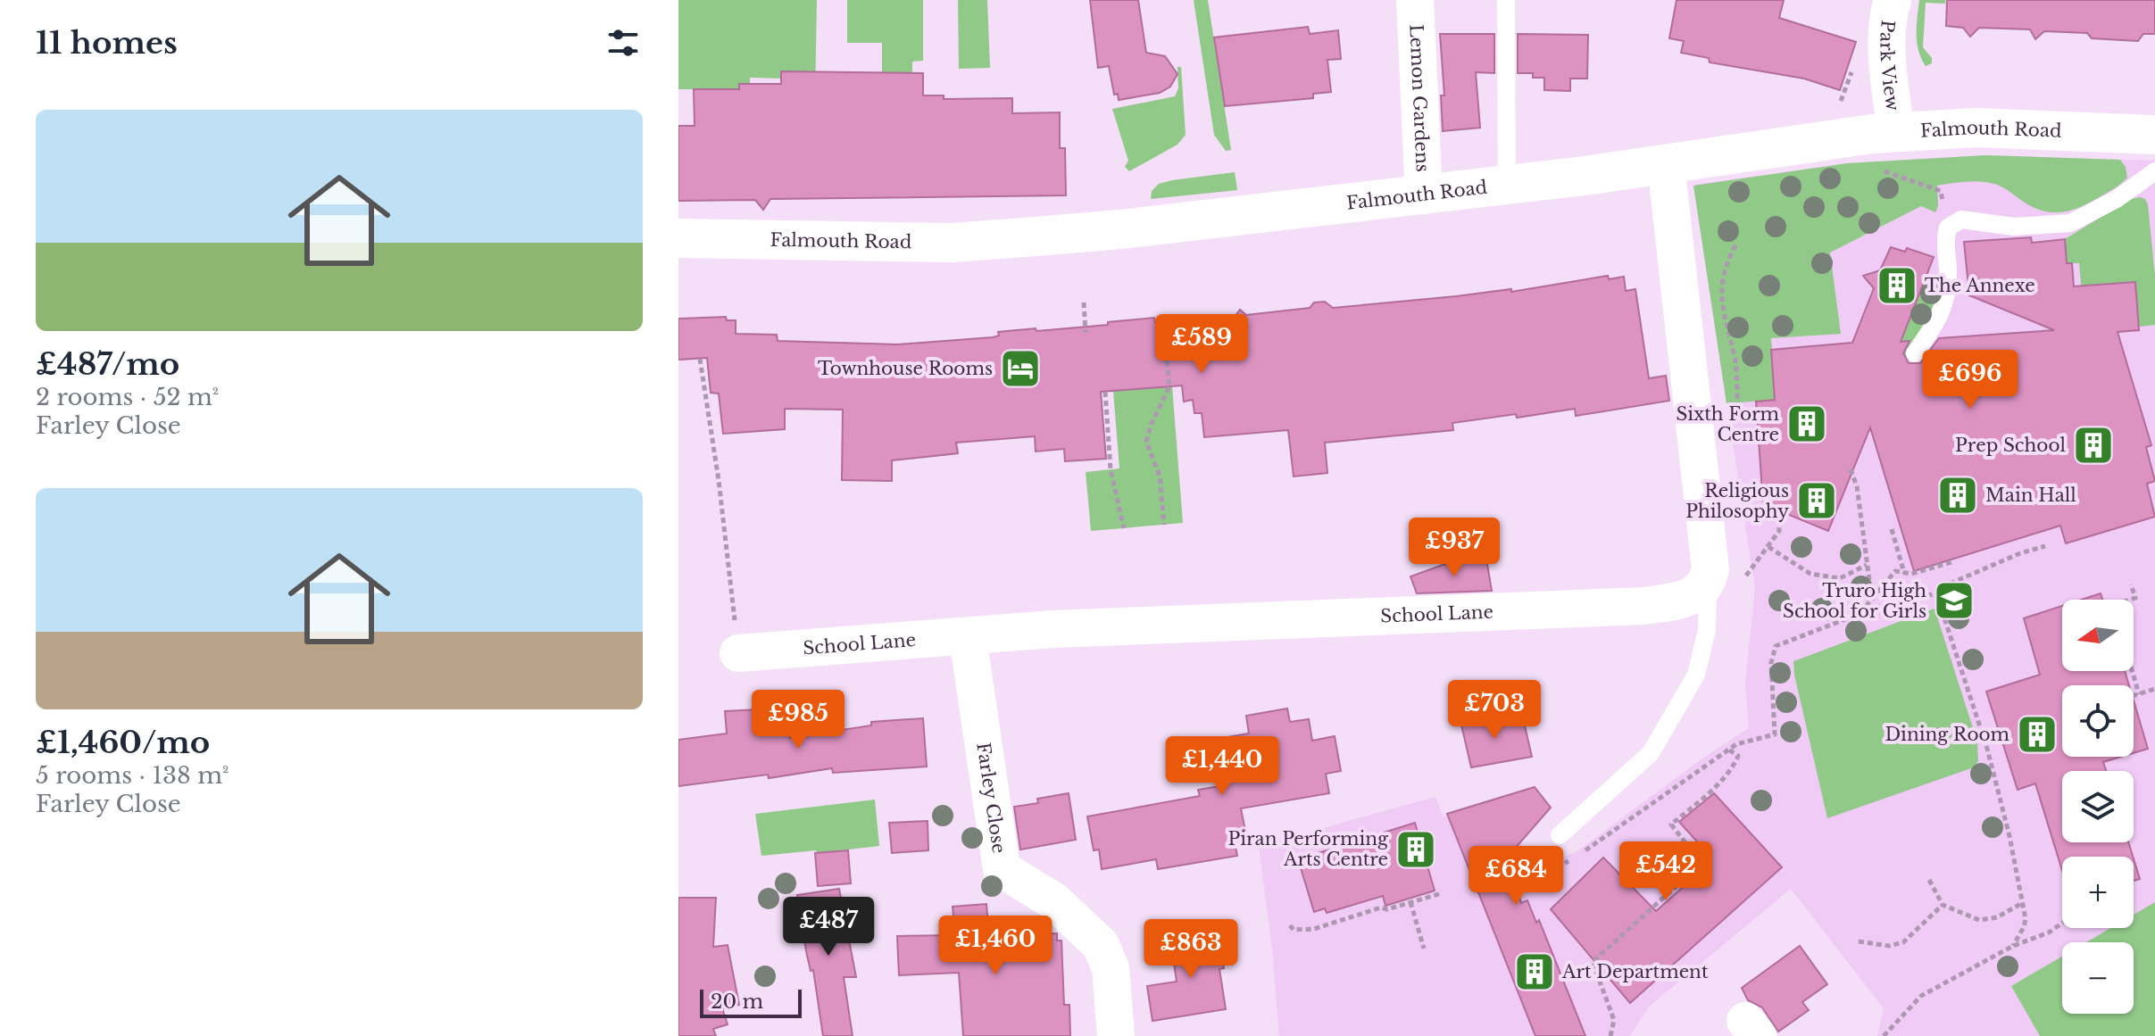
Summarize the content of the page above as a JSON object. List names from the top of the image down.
{
  "streets": {
    "street": [
      "Park View",
      "Lemon Gardens",
      "Falmouth Road",
      "School Lane",
      "Farley Close"
    ]
  },
  "crossings": [
    ["Park View", "Falmouth Road"],
    ["Lemon Gardens", "Falmouth Road"],
    ["School Lane", "Farley Close"]
  ],
  "places": {
    "building": [
      "The Annexe",
      "Sixth Form Centre",
      "Prep School",
      "Main Hall",
      "Religious Philosophy",
      "Dining Room",
      "Piran Performing Arts Centre",
      "Art Department"
    ],
    "hotel": ["Townhouse Rooms"],
    "school or university": ["Truro High School for Girls"]
  },
  "scale_bar": "20 m",
  "north": "left",
  "page": {
    "heading": "11 homes",
    "list": [
      {
        "name": "£487/mo",
        "note": "2 rooms · 52 m² · Farley Close"
      },
      {
        "name": "£1,460/mo",
        "note": "5 rooms · 138 m² · Farley Close"
      }
    ],
    "price": [
      "£589",
      "£696",
      "£937",
      "£703",
      "£985",
      "£1,440",
      "£542",
      "£684",
      "£487",
      "£1,460",
      "£863"
    ],
    "map_buttons": ["+", "−"],
    "scale": "20 m"
  }
}
